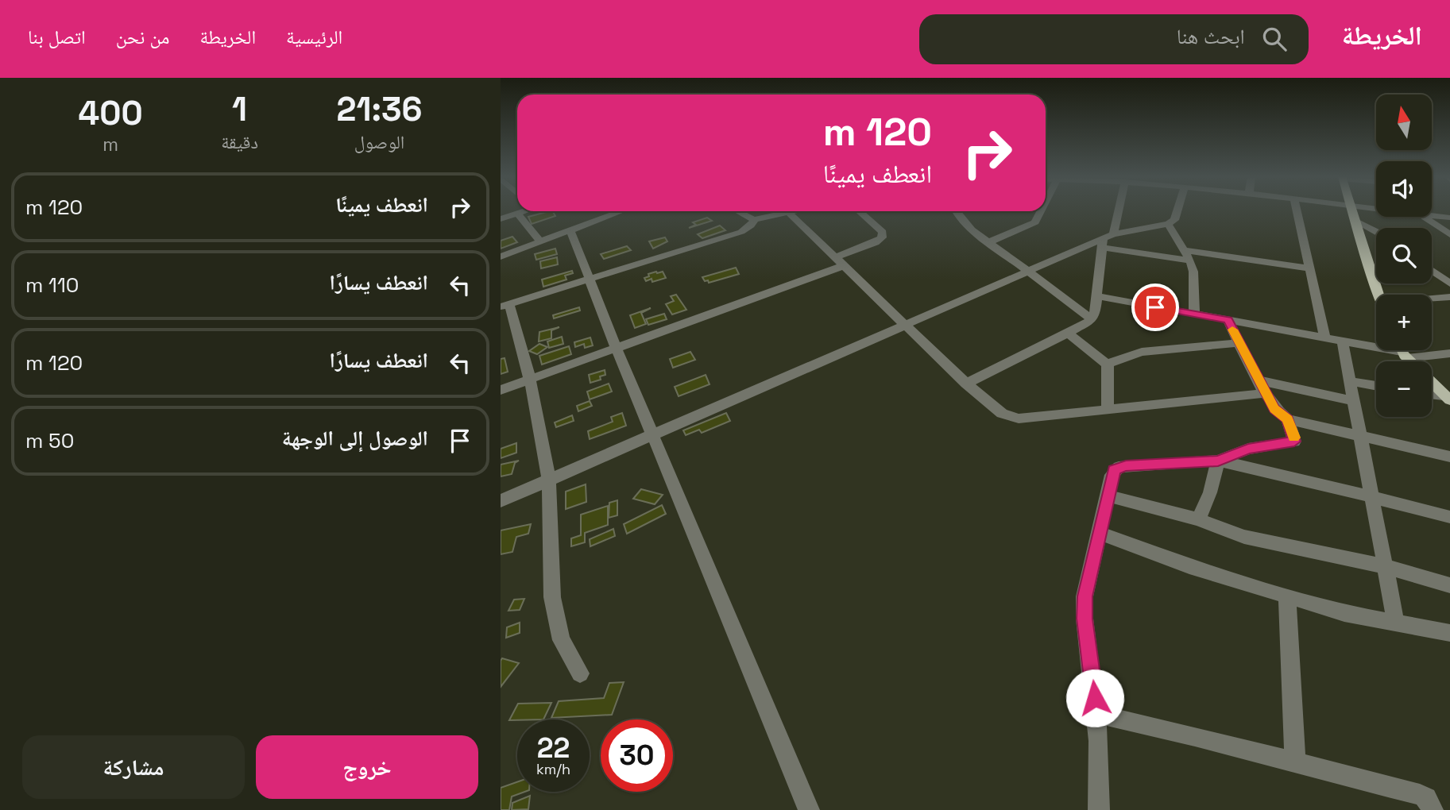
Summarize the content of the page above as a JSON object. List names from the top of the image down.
{
  "north": "top",
  "page": {
    "header": "الخريطة",
    "search": "ابحث هنا",
    "nav": [
      "الرئيسية",
      "الخريطة",
      "من نحن",
      "اتصل بنا"
    ],
    "eta": [
      "21:36",
      "الوصول",
      "1",
      "دقيقة",
      "400",
      "m"
    ],
    "map_buttons": ["+", "−"],
    "turn": ["120 m", "انعطف يمينًا"],
    "list": [
      {
        "name": "انعطف يمينًا",
        "value": "120 m"
      },
      {
        "name": "انعطف يسارًا",
        "value": "110 m"
      },
      {
        "name": "انعطف يسارًا",
        "value": "120 m"
      },
      {
        "name": "الوصول إلى الوجهة",
        "value": "50 m"
      }
    ],
    "speed": "22 km/h",
    "limit": "30",
    "buttons": ["خروج", "مشاركة"]
  }
}
